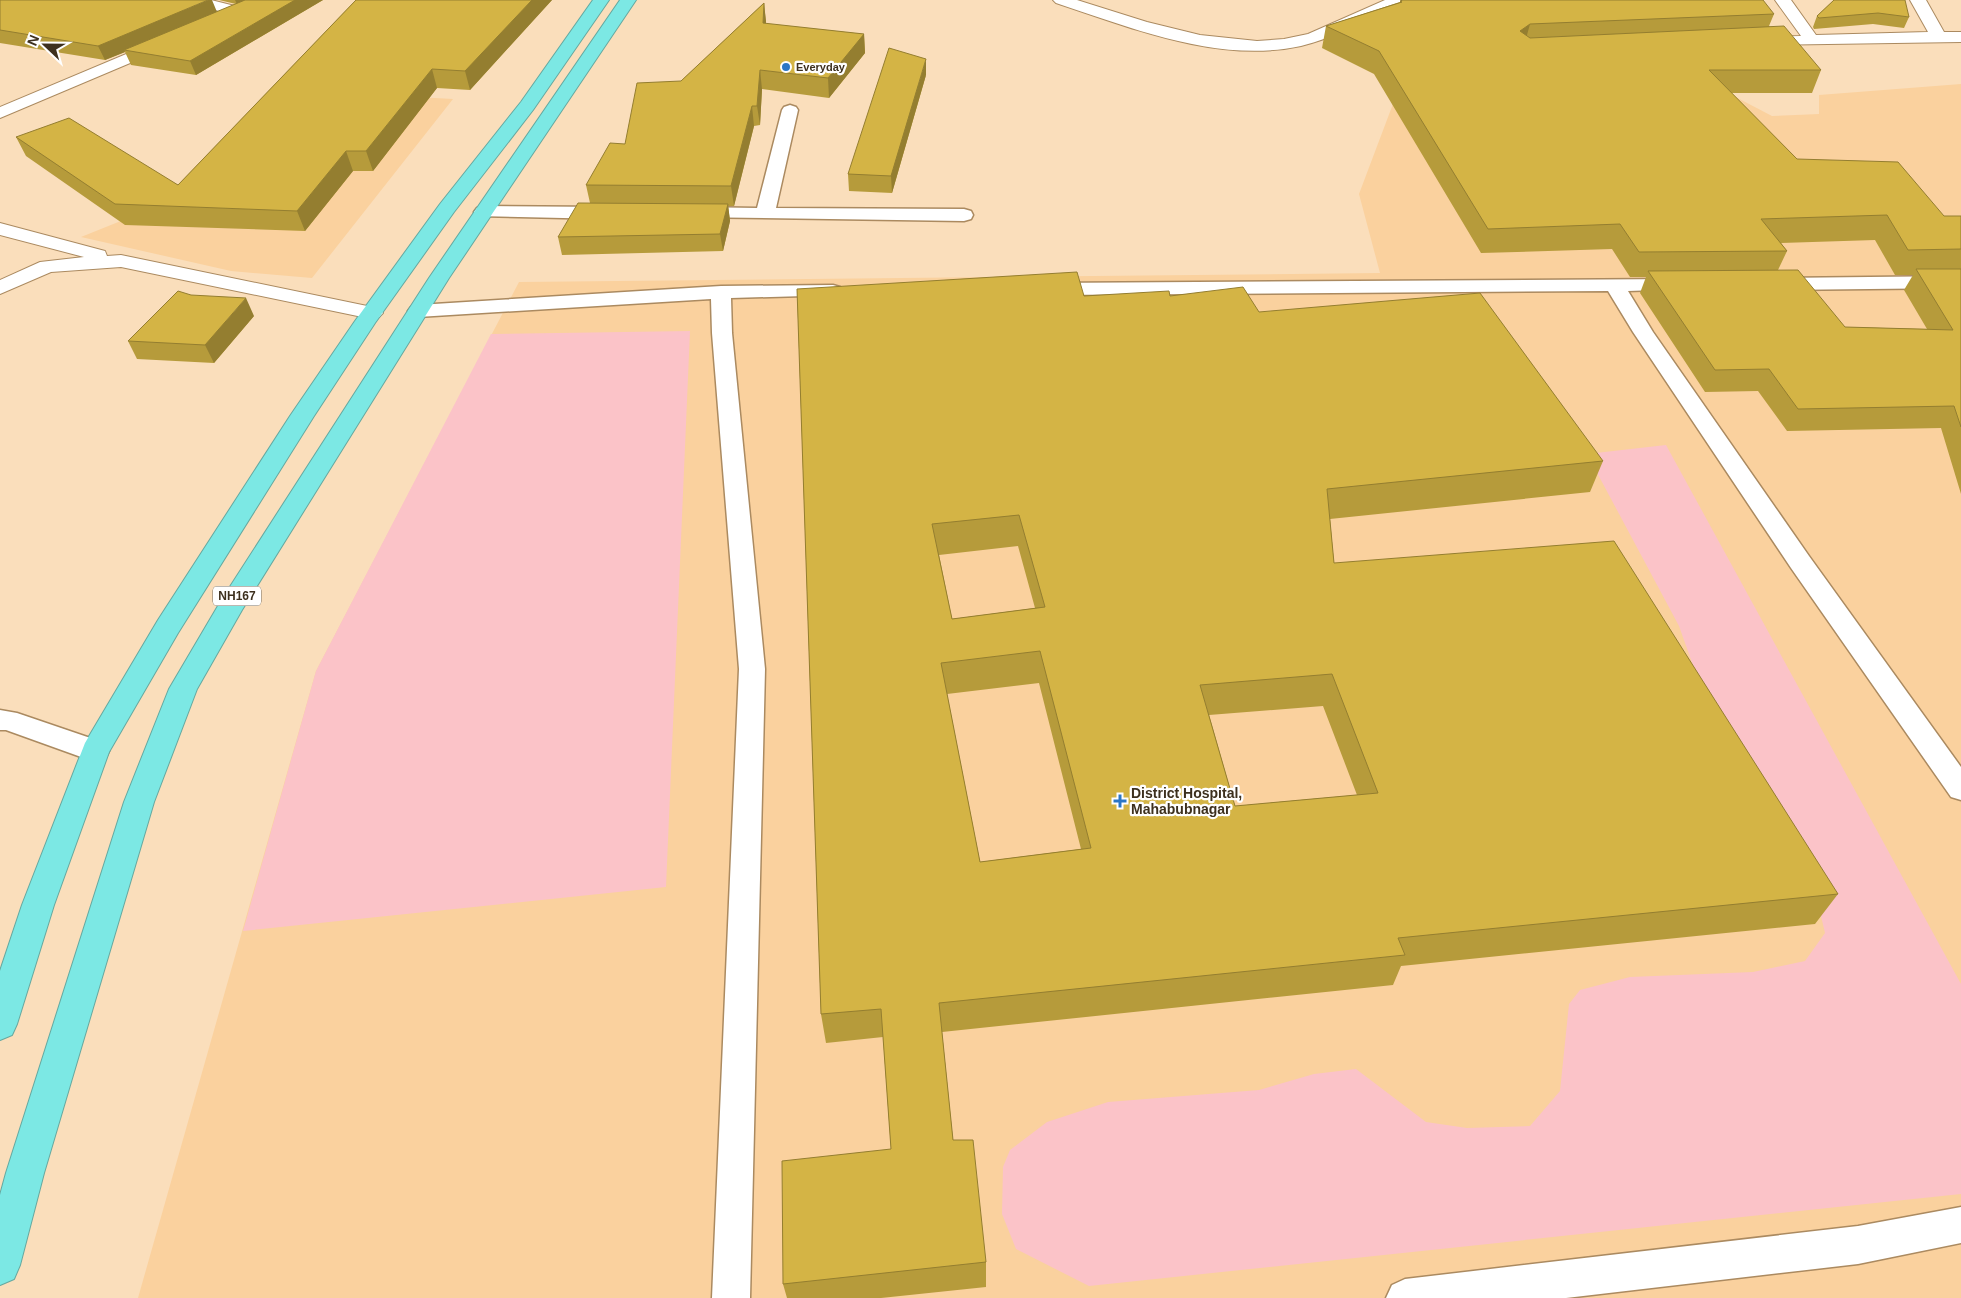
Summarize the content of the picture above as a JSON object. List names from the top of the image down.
{
  "streets": {
    "highway": ["NH167"]
  },
  "places": {
    "other": ["Everyday"],
    "health": ["District Hospital, Mahabubnagar"]
  },
  "north": "left"
}
